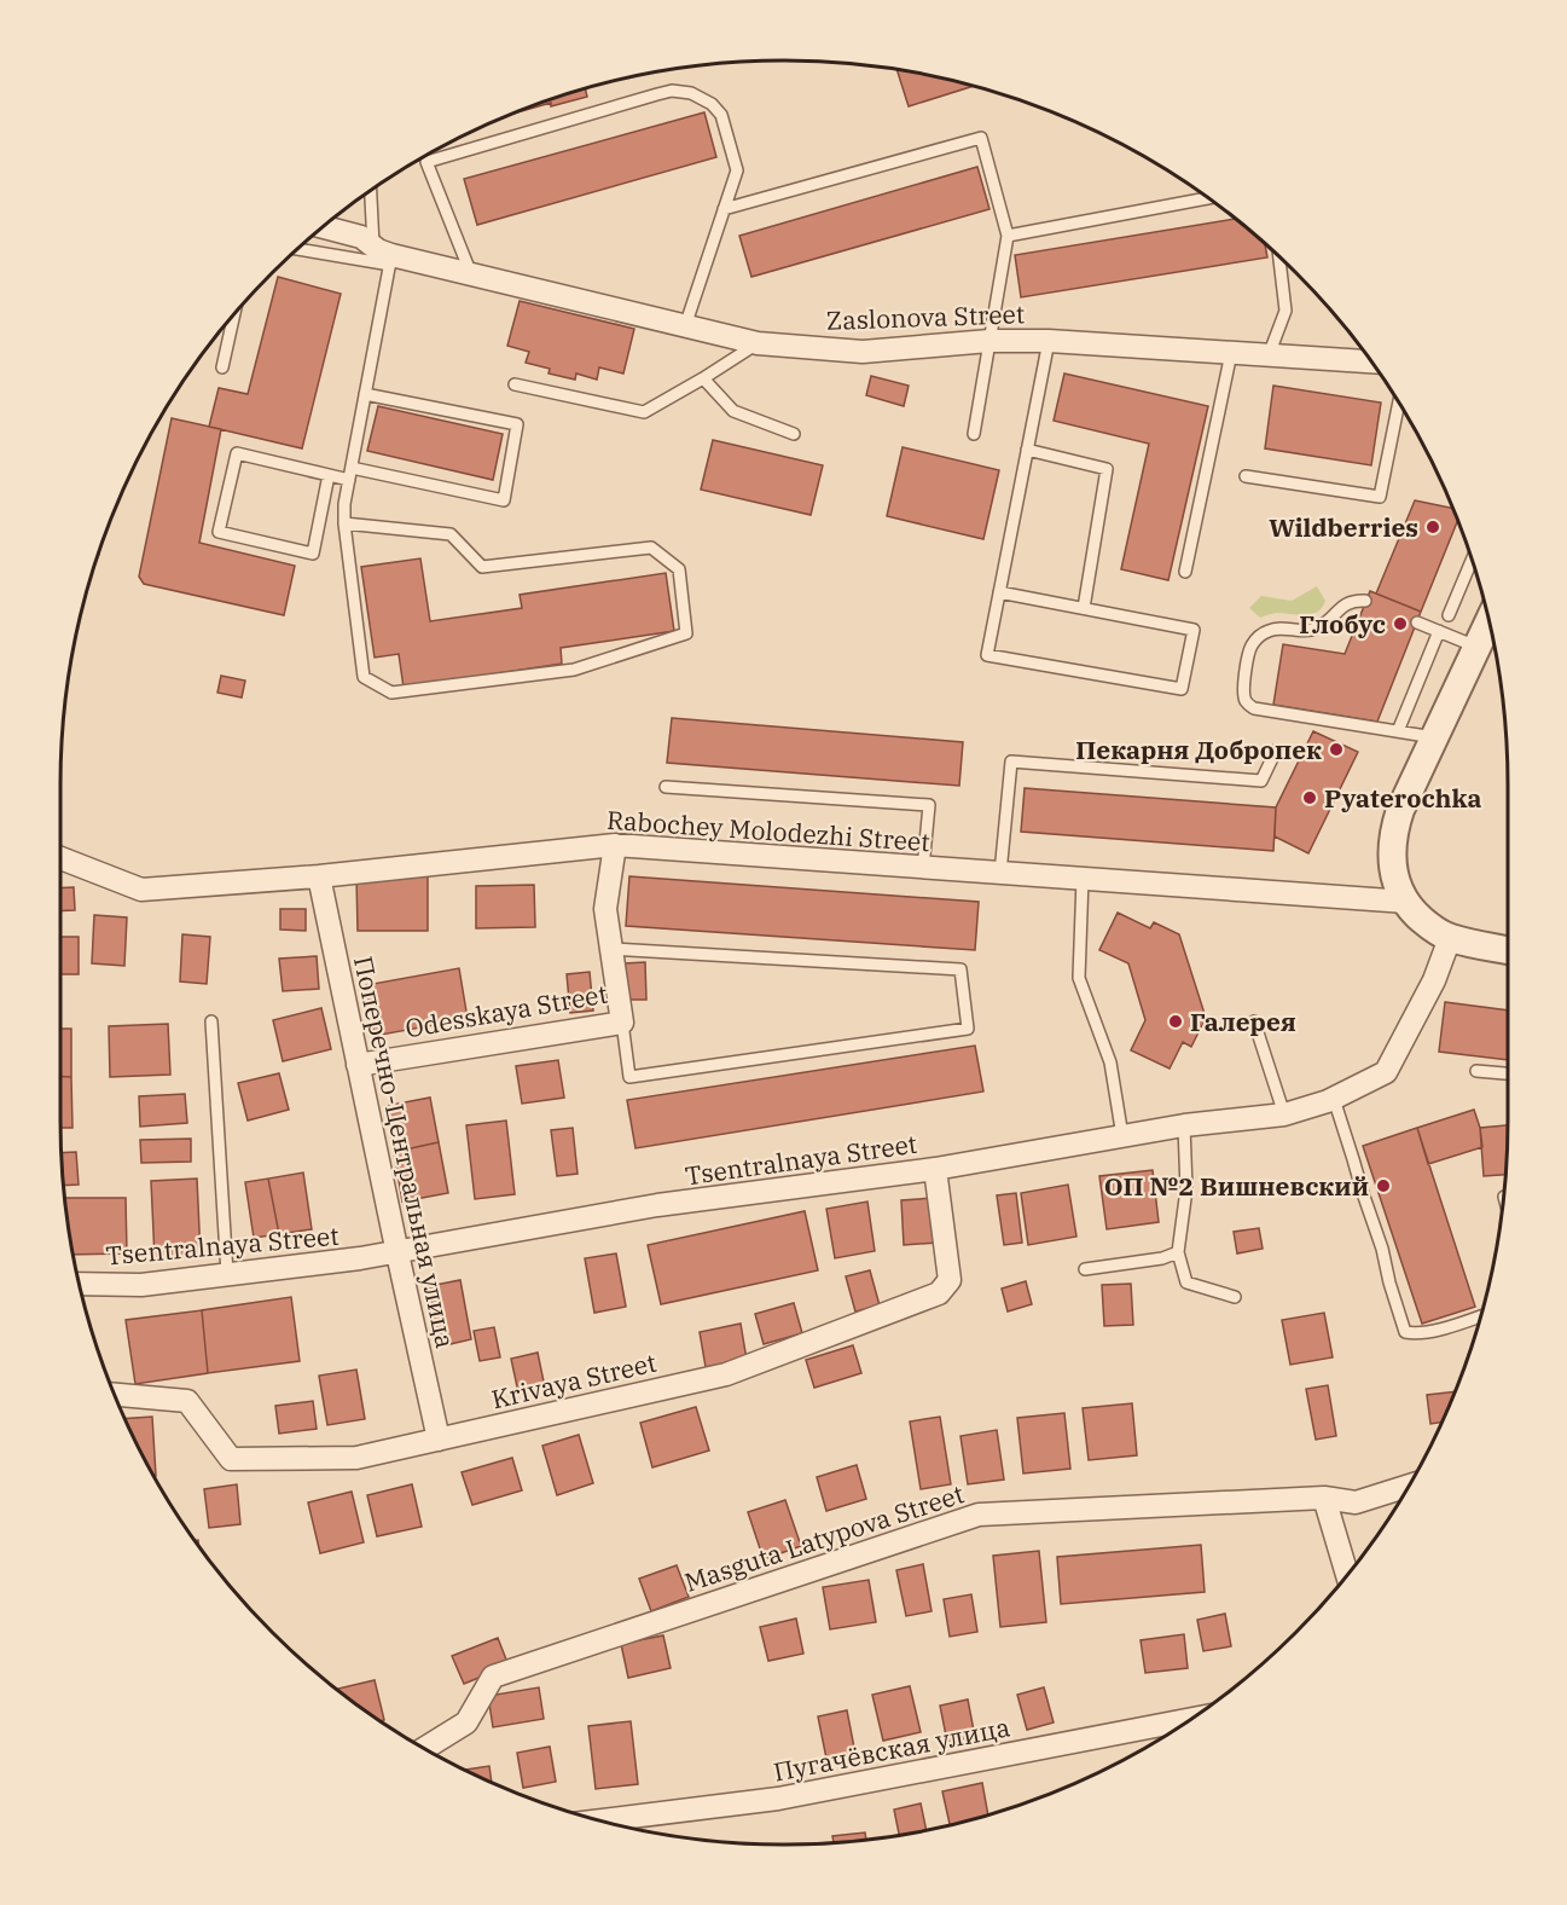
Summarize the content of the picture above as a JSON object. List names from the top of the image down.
{
  "streets": {
    "street": [
      "Zaslonova Street",
      "Rabochey Molodezhi Street",
      "Odesskaya Street",
      "Поперечно-Центральная улица",
      "Tsentralnaya Street",
      "Krivaya Street",
      "Masguta Latypova Street",
      "Пугачёвская улица"
    ]
  },
  "crossings": [
    ["Rabochey Molodezhi Street", "Odesskaya Street"],
    ["Rabochey Molodezhi Street", "Поперечно-Центральная улица"],
    ["Odesskaya Street", "Поперечно-Центральная улица"],
    ["Поперечно-Центральная улица", "Tsentralnaya Street"],
    ["Поперечно-Центральная улица", "Krivaya Street"],
    ["Tsentralnaya Street", "Krivaya Street"]
  ],
  "places": [
    "Wildberries",
    "Глобус",
    "Пекарня Добропек",
    "Pyaterochka",
    "Галерея",
    "ОП №2 Вишневский"
  ]
}
